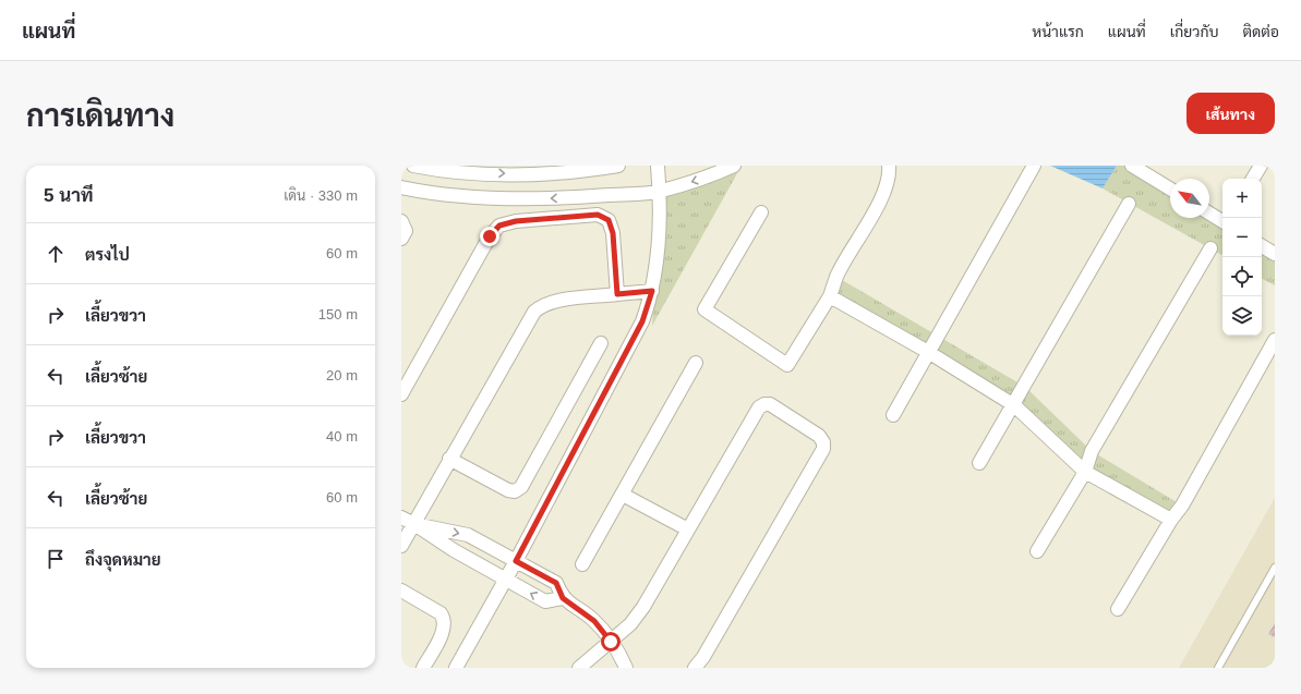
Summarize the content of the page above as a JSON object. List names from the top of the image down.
{
  "north": "top left",
  "page": {
    "header": "แผนที่",
    "nav": [
      "หน้าแรก",
      "แผนที่",
      "เกี่ยวกับ",
      "ติดต่อ"
    ],
    "buttons": "เส้นทาง",
    "title": "การเดินทาง",
    "heading": ["5 นาที", "เดิน · 330 m"],
    "map_buttons": ["+", "−"],
    "list": [
      ["ตรงไป", "60 m"],
      ["เลี้ยวขวา", "150 m"],
      ["เลี้ยวซ้าย", "20 m"],
      ["เลี้ยวขวา", "40 m"],
      ["เลี้ยวซ้าย", "60 m"],
      "ถึงจุดหมาย"
    ]
  }
}
